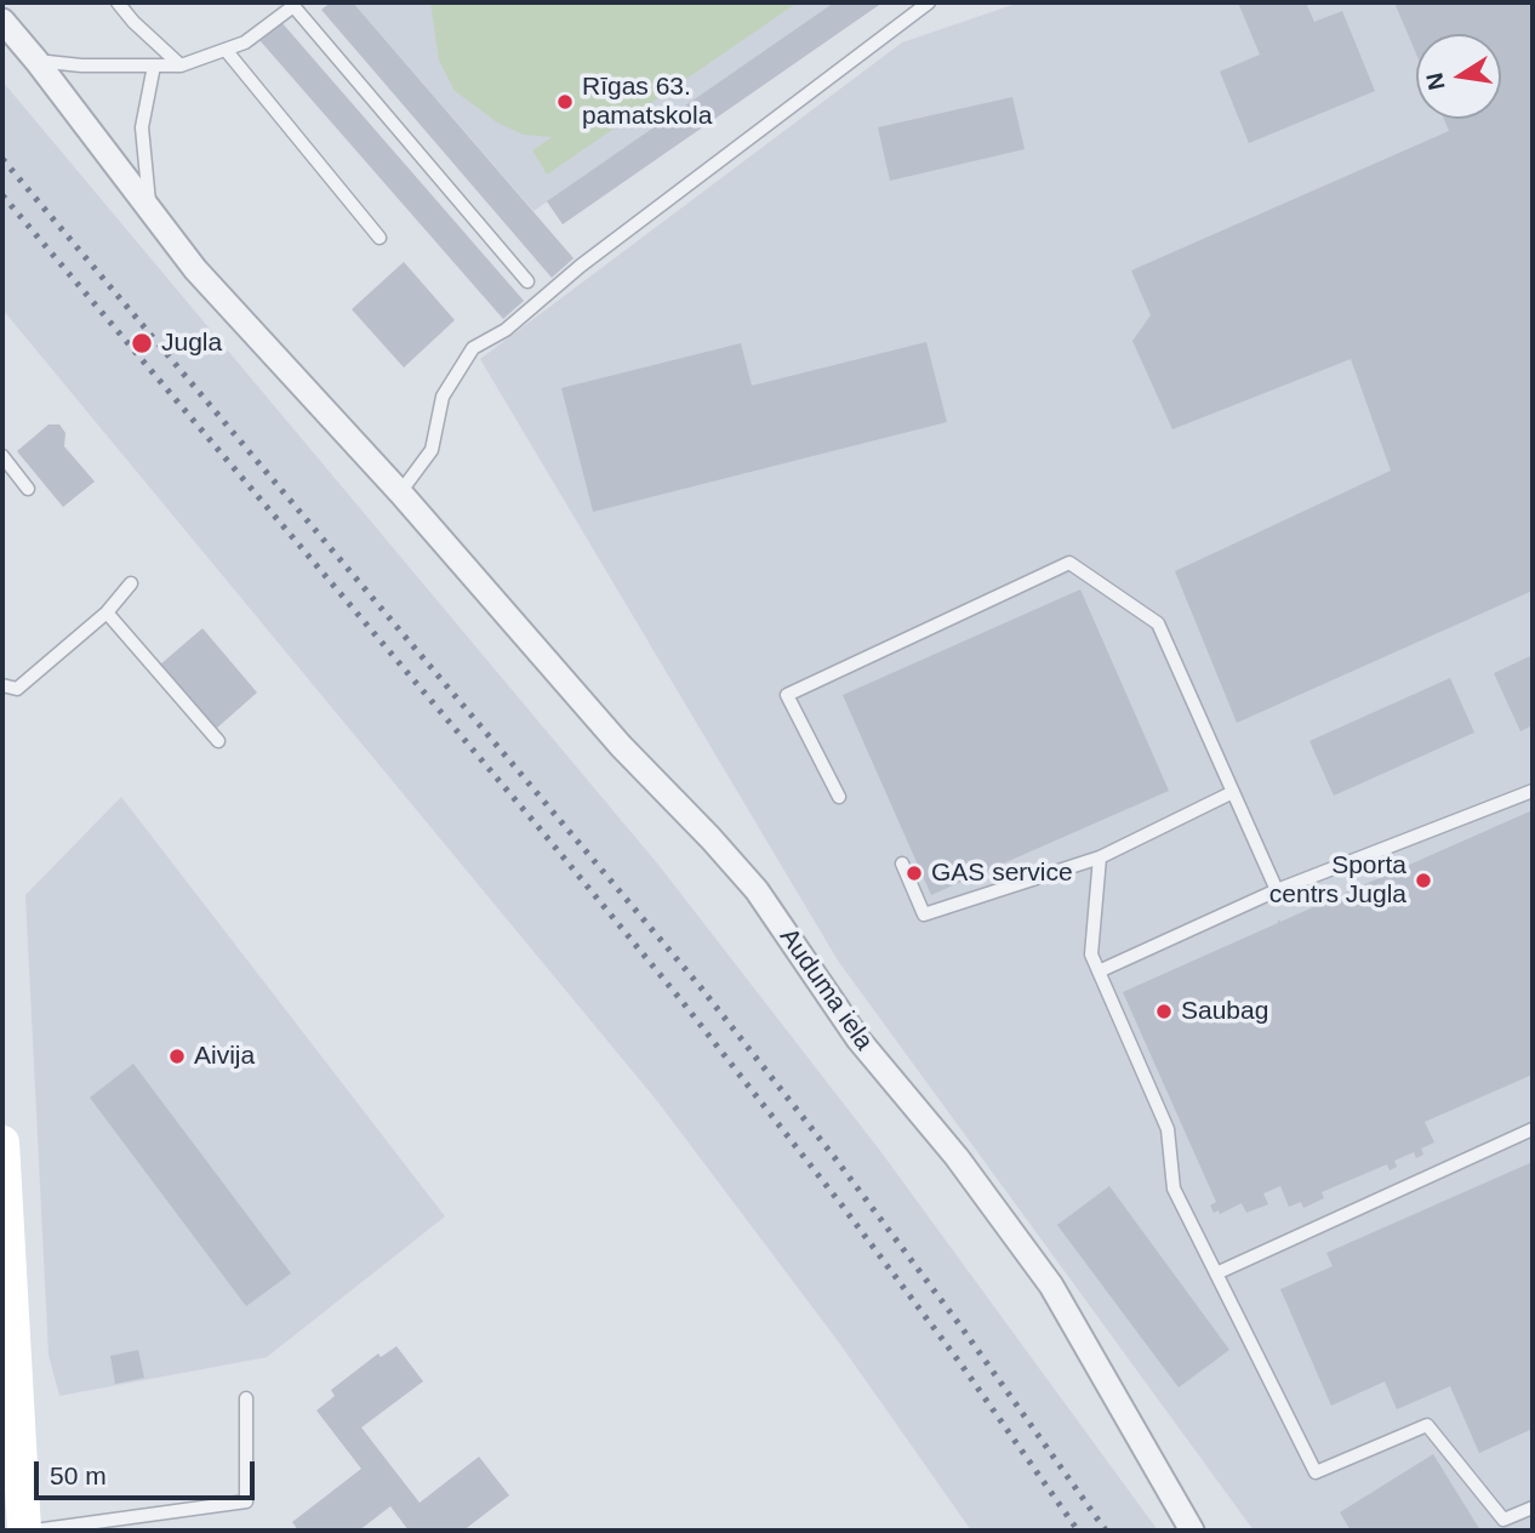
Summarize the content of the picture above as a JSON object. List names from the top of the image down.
{
  "streets": {
    "street": ["Auduma iela"]
  },
  "places": [
    "Rīgas 63. pamatskola",
    "Jugla",
    "GAS service",
    "Sporta centrs Jugla",
    "Saubag",
    "Aivija"
  ],
  "scale_bar": "50 m",
  "north": "left"
}
